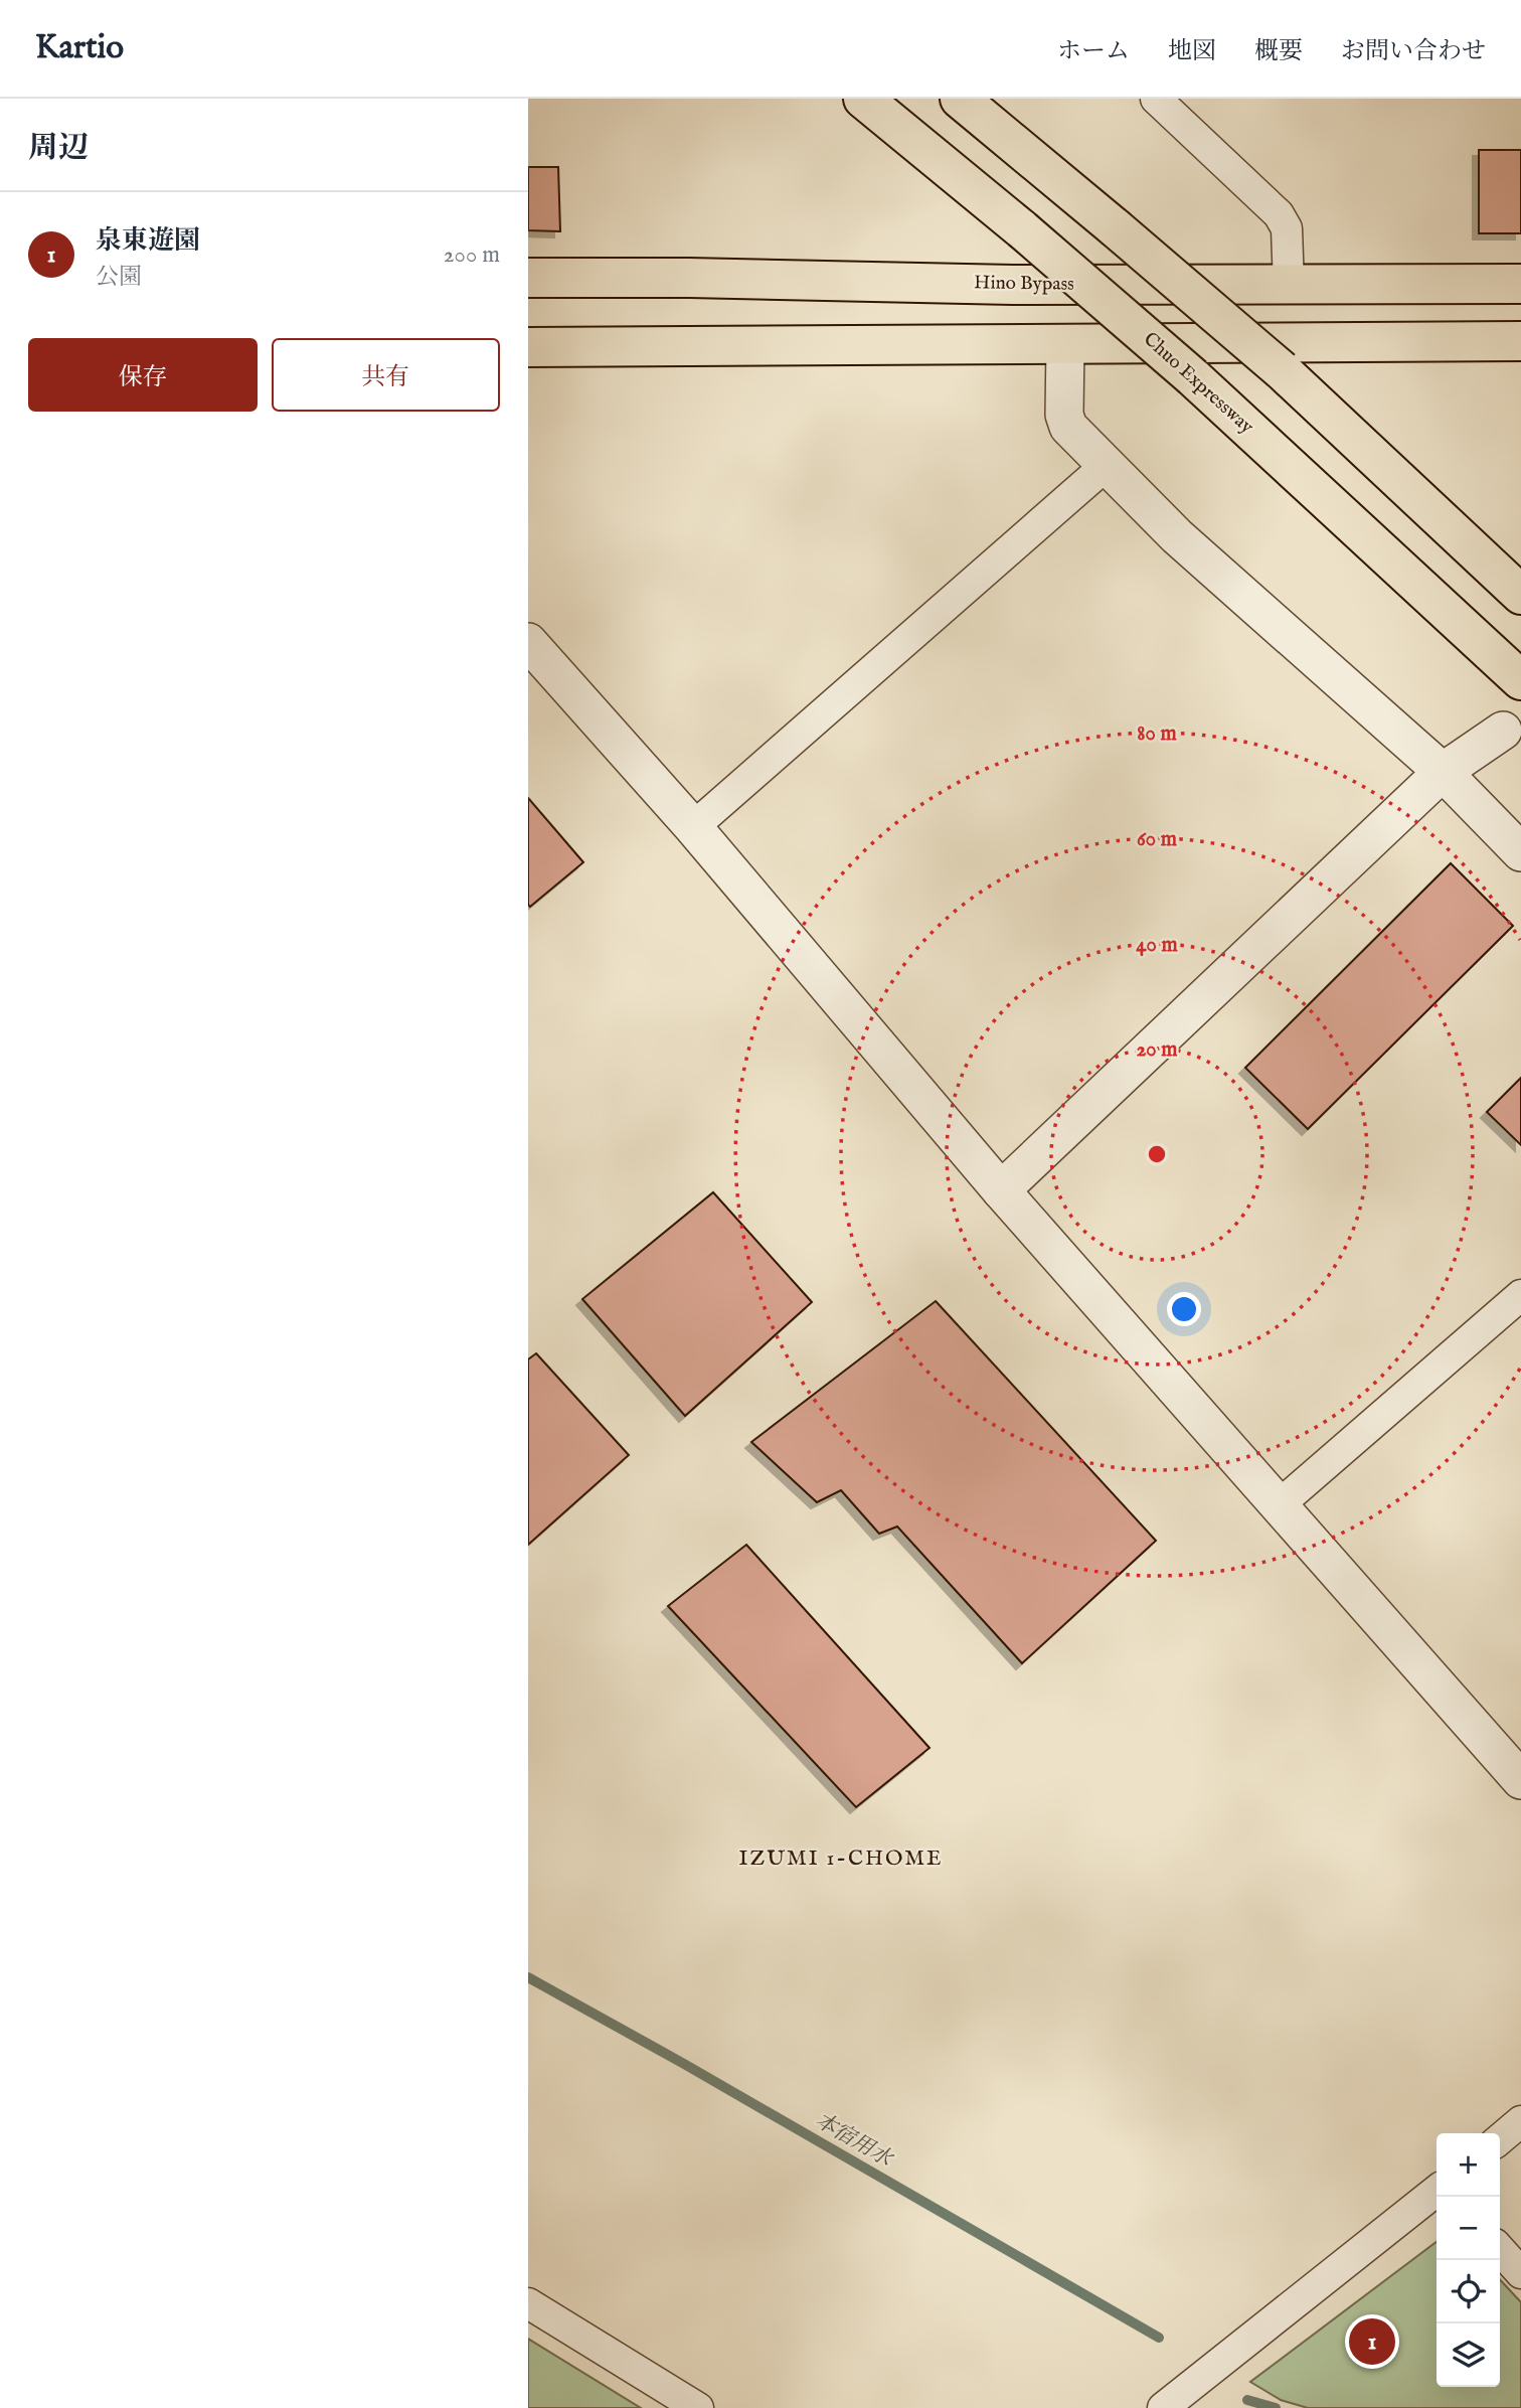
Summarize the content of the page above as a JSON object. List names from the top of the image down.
{
  "streets": {
    "highway": ["Hino Bypass", "Chuo Expressway"]
  },
  "districts": ["IZUMI 1-CHOME"],
  "water": ["本宿用水"],
  "page": {
    "header": "Kartio",
    "nav": [
      "ホーム",
      "地図",
      "概要",
      "お問い合わせ"
    ],
    "heading": "周辺",
    "list": [
      {
        "mark": "1",
        "name": "泉東遊園",
        "note": "公園",
        "value": "200 m"
      }
    ],
    "buttons": ["保存", "共有"],
    "map_buttons": ["+", "−"],
    "pins": "1"
  },
  "rings": [
    "80 m",
    "60 m",
    "40 m",
    "20 m"
  ]
}
